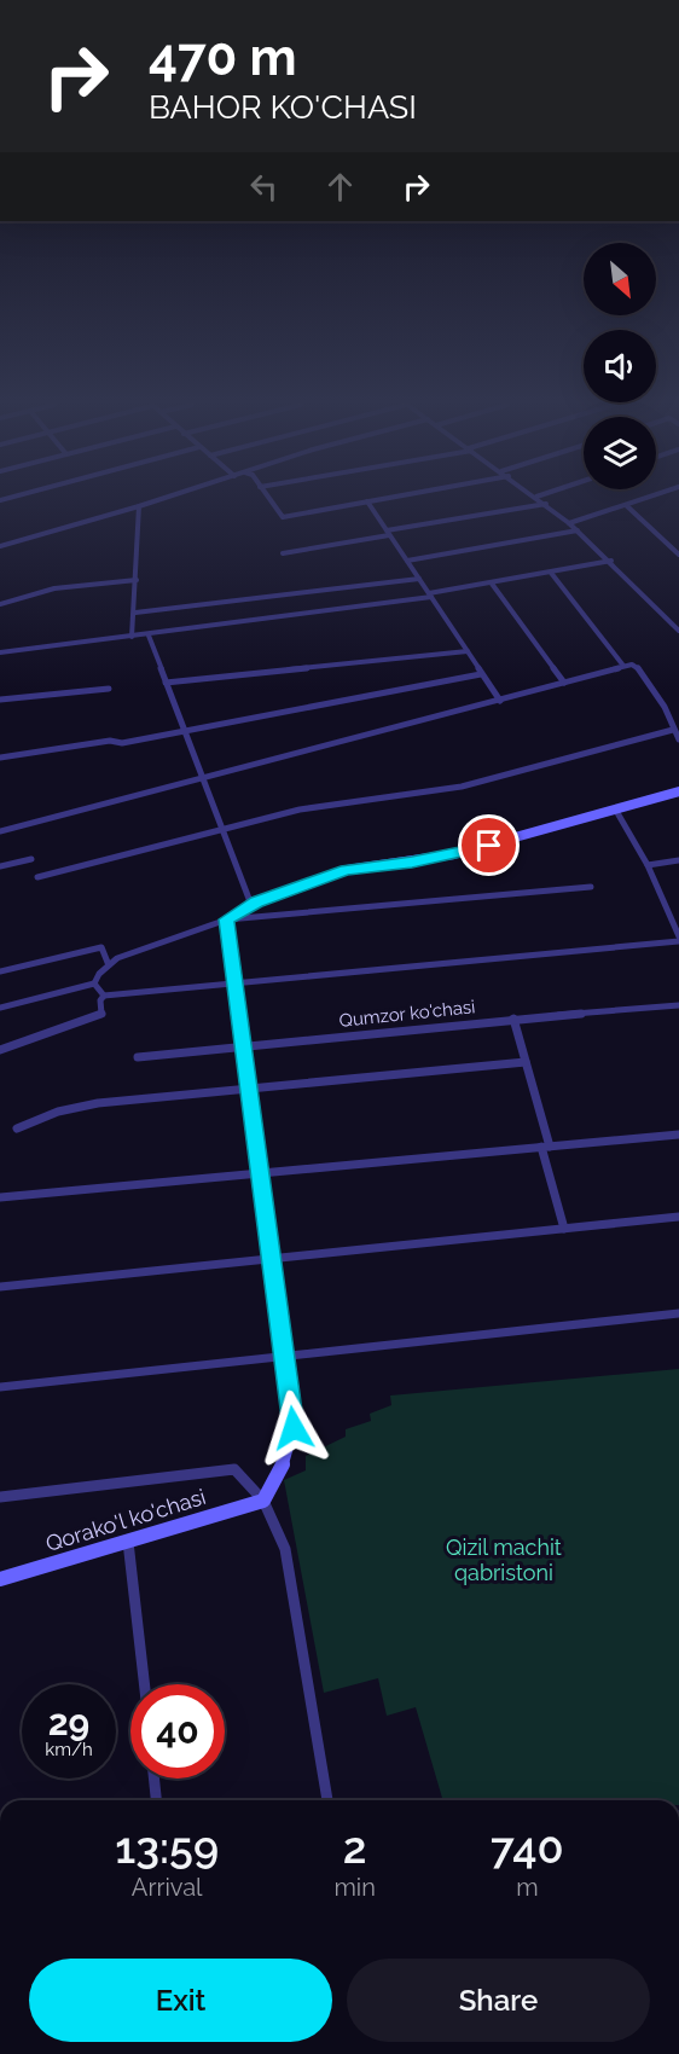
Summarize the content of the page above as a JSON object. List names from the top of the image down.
{
  "streets": {
    "street": ["Qumzor ko'chasi", "Qorako'l ko'chasi"]
  },
  "parks": ["Qizil machit qabristoni"],
  "north": "bottom right",
  "page": {
    "turn": ["470 m", "BAHOR KO'CHASI"],
    "speed": "29 km/h",
    "limit": "40",
    "eta": [
      "13:59",
      "Arrival",
      "2",
      "min",
      "740",
      "m"
    ],
    "buttons": ["Exit", "Share"]
  }
}
